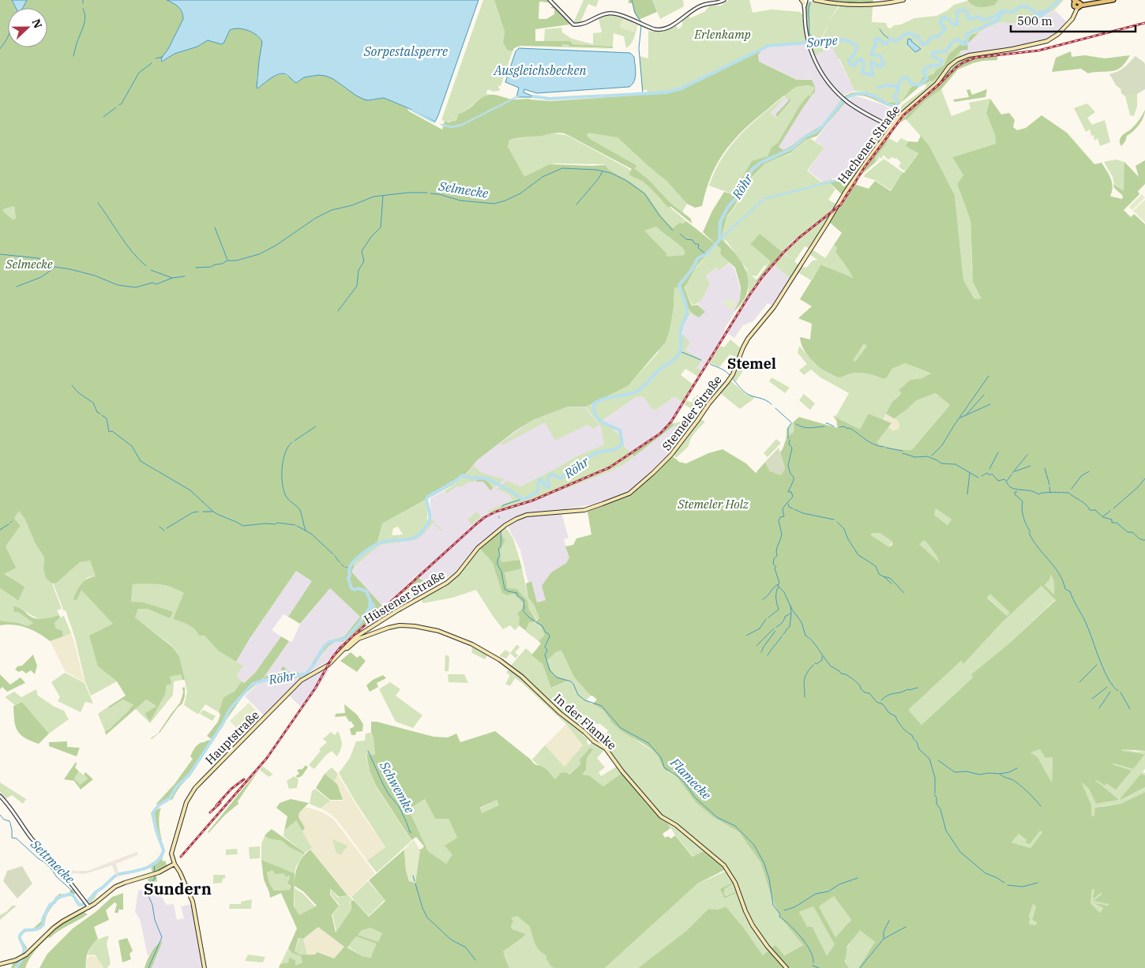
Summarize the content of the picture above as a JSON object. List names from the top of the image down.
{
  "streets": {
    "main road": [
      "Hachener Straße",
      "Stemeler Straße",
      "Hüstener Straße",
      "In der Flamke",
      "Hauptstraße"
    ]
  },
  "crossings": [
    ["Hachener Straße", "Stemeler Straße"],
    ["Stemeler Straße", "Hüstener Straße"],
    ["Hüstener Straße", "In der Flamke"],
    ["Hüstener Straße", "Hauptstraße"]
  ],
  "districts": ["Stemel", "Sundern"],
  "water": [
    "Sorpe",
    "Sorpestalsperre",
    "Ausgleichsbecken",
    "Röhr",
    "Selmecke",
    "Flamecke",
    "Schwemke",
    "Settmecke"
  ],
  "parks": ["Erlenkamp", "Selmecke", "Stemeler Holz"],
  "scale_bar": "500 m",
  "north": "right"
}
